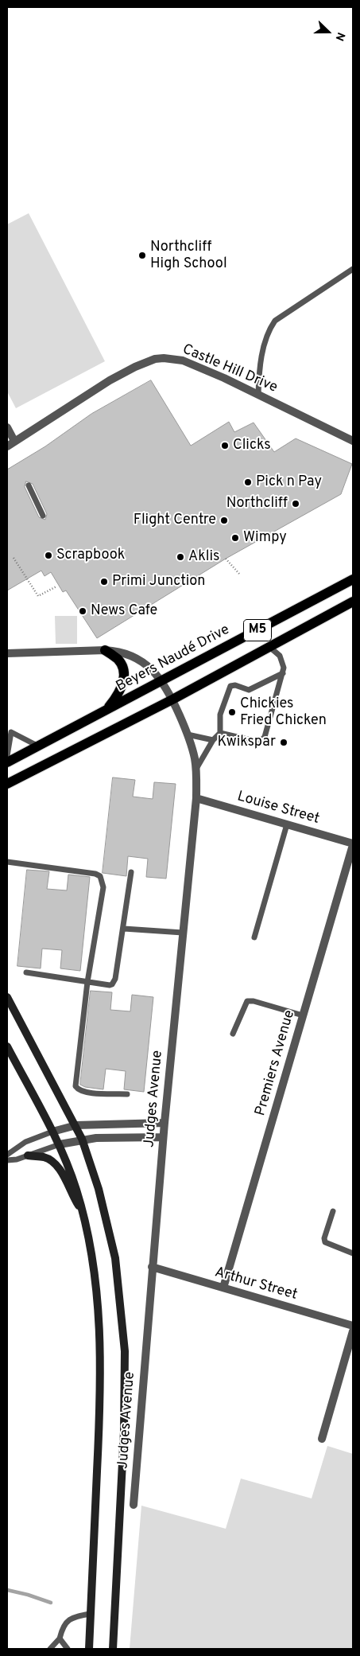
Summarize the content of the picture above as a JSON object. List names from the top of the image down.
{
  "streets": {
    "main road": ["M5", "Beyers Naudé Drive", "Judges Avenue"],
    "street": [
      "Castle Hill Drive",
      "Louise Street",
      "Premiers Avenue",
      "Arthur Street"
    ]
  },
  "crossings": [
    ["M5", "Judges Avenue"],
    ["Louise Street", "Premiers Avenue"],
    ["Louise Street", "Judges Avenue"],
    ["Premiers Avenue", "Arthur Street"],
    ["Judges Avenue", "Arthur Street"]
  ],
  "places": [
    "Northcliff High School",
    "Clicks",
    "Pick n Pay",
    "Northcliff",
    "Flight Centre",
    "Wimpy",
    "Scrapbook",
    "Aklis",
    "Primi Junction",
    "News Cafe",
    "Chickies Fried Chicken",
    "Kwikspar"
  ],
  "north": "right"
}
